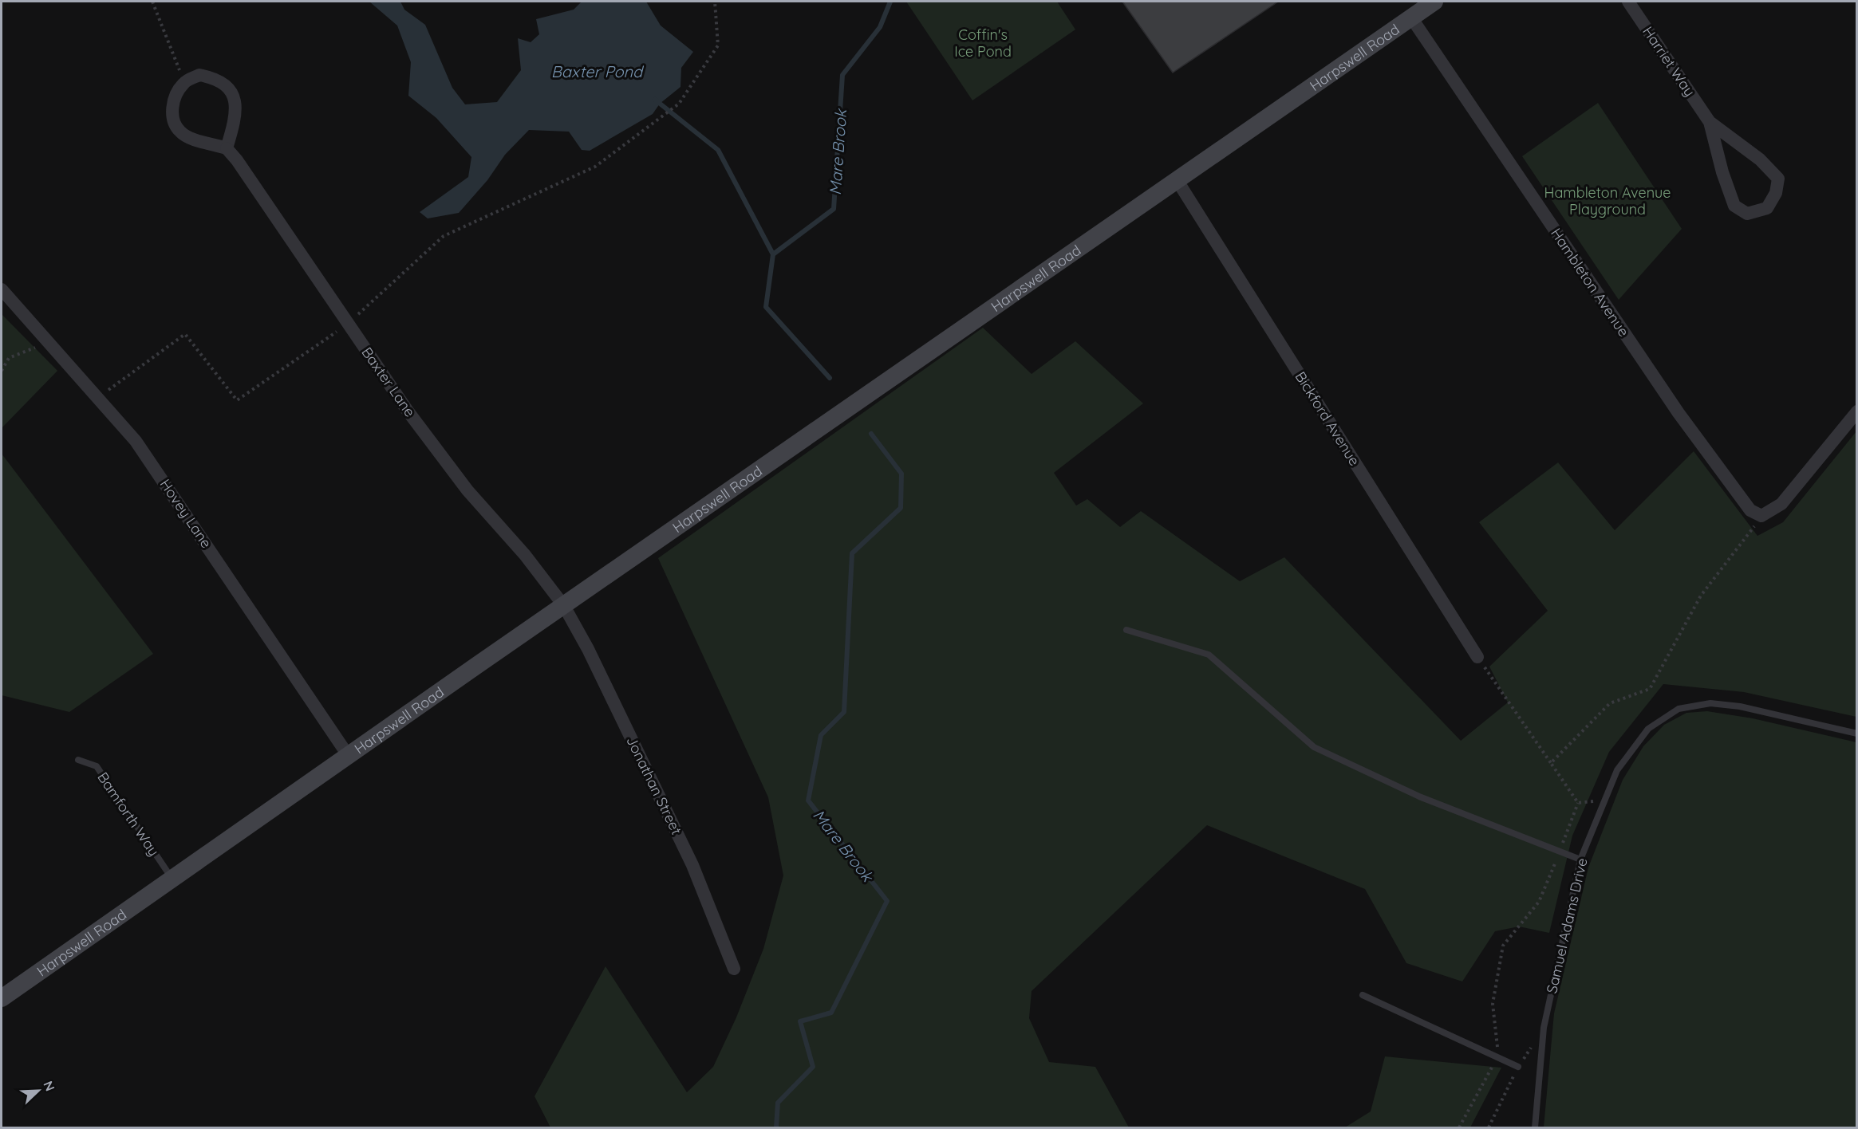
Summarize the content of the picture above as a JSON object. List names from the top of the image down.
{
  "streets": {
    "main road": ["Harpswell Road"],
    "street": [
      "Harriet Way",
      "Hambleton Avenue",
      "Baxter Lane",
      "Bickford Avenue",
      "Hovey Lane",
      "Jonathan Street"
    ],
    "lane": ["Bamforth Way", "Samuel Adams Drive"]
  },
  "crossings": [
    ["Harpswell Road", "Hambleton Avenue"],
    ["Harpswell Road", "Baxter Lane"],
    ["Harpswell Road", "Bickford Avenue"],
    ["Harpswell Road", "Hovey Lane"],
    ["Harpswell Road", "Jonathan Street"],
    ["Harpswell Road", "Bamforth Way"],
    ["Baxter Lane", "Jonathan Street"]
  ],
  "water": ["Baxter Pond", "Mare Brook"],
  "parks": ["Coffin's Ice Pond", "Hambleton Avenue Playground"],
  "north": "top right"
}
